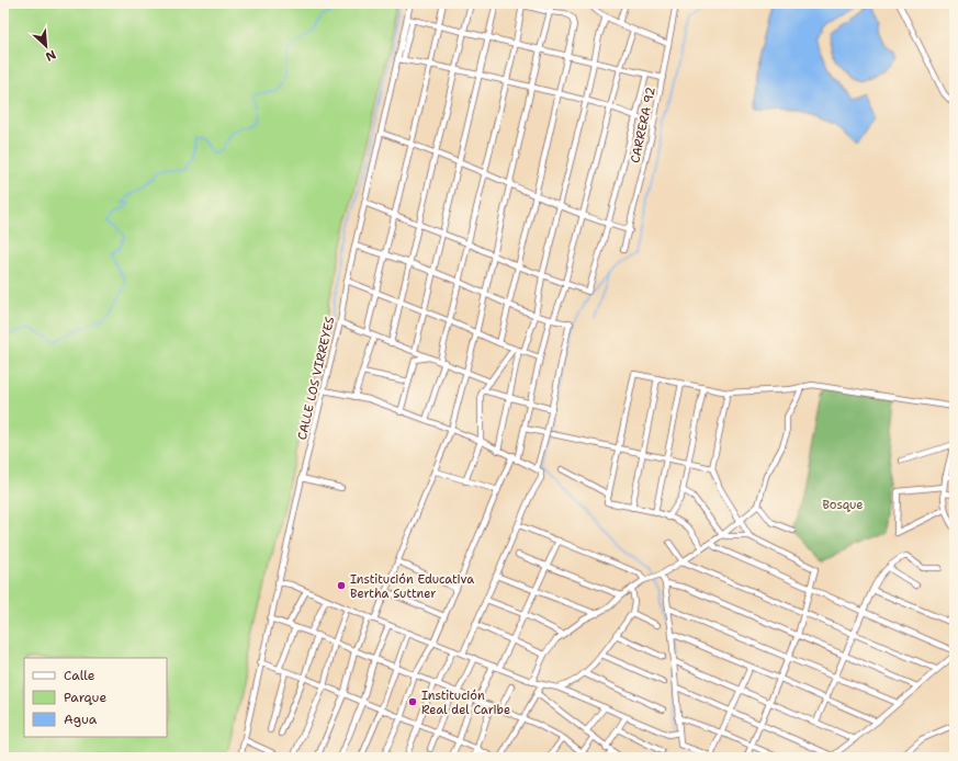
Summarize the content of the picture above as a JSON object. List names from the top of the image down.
{
  "streets": {
    "street": ["CARRERA 92", "CALLE LOS VIRREYES"]
  },
  "parks": ["Bosque"],
  "places": ["Institución Educativa Bertha Suttner", "Institución Real del Caribe"],
  "legend": ["Calle", "Parque", "Agua"],
  "north": "bottom right"
}
